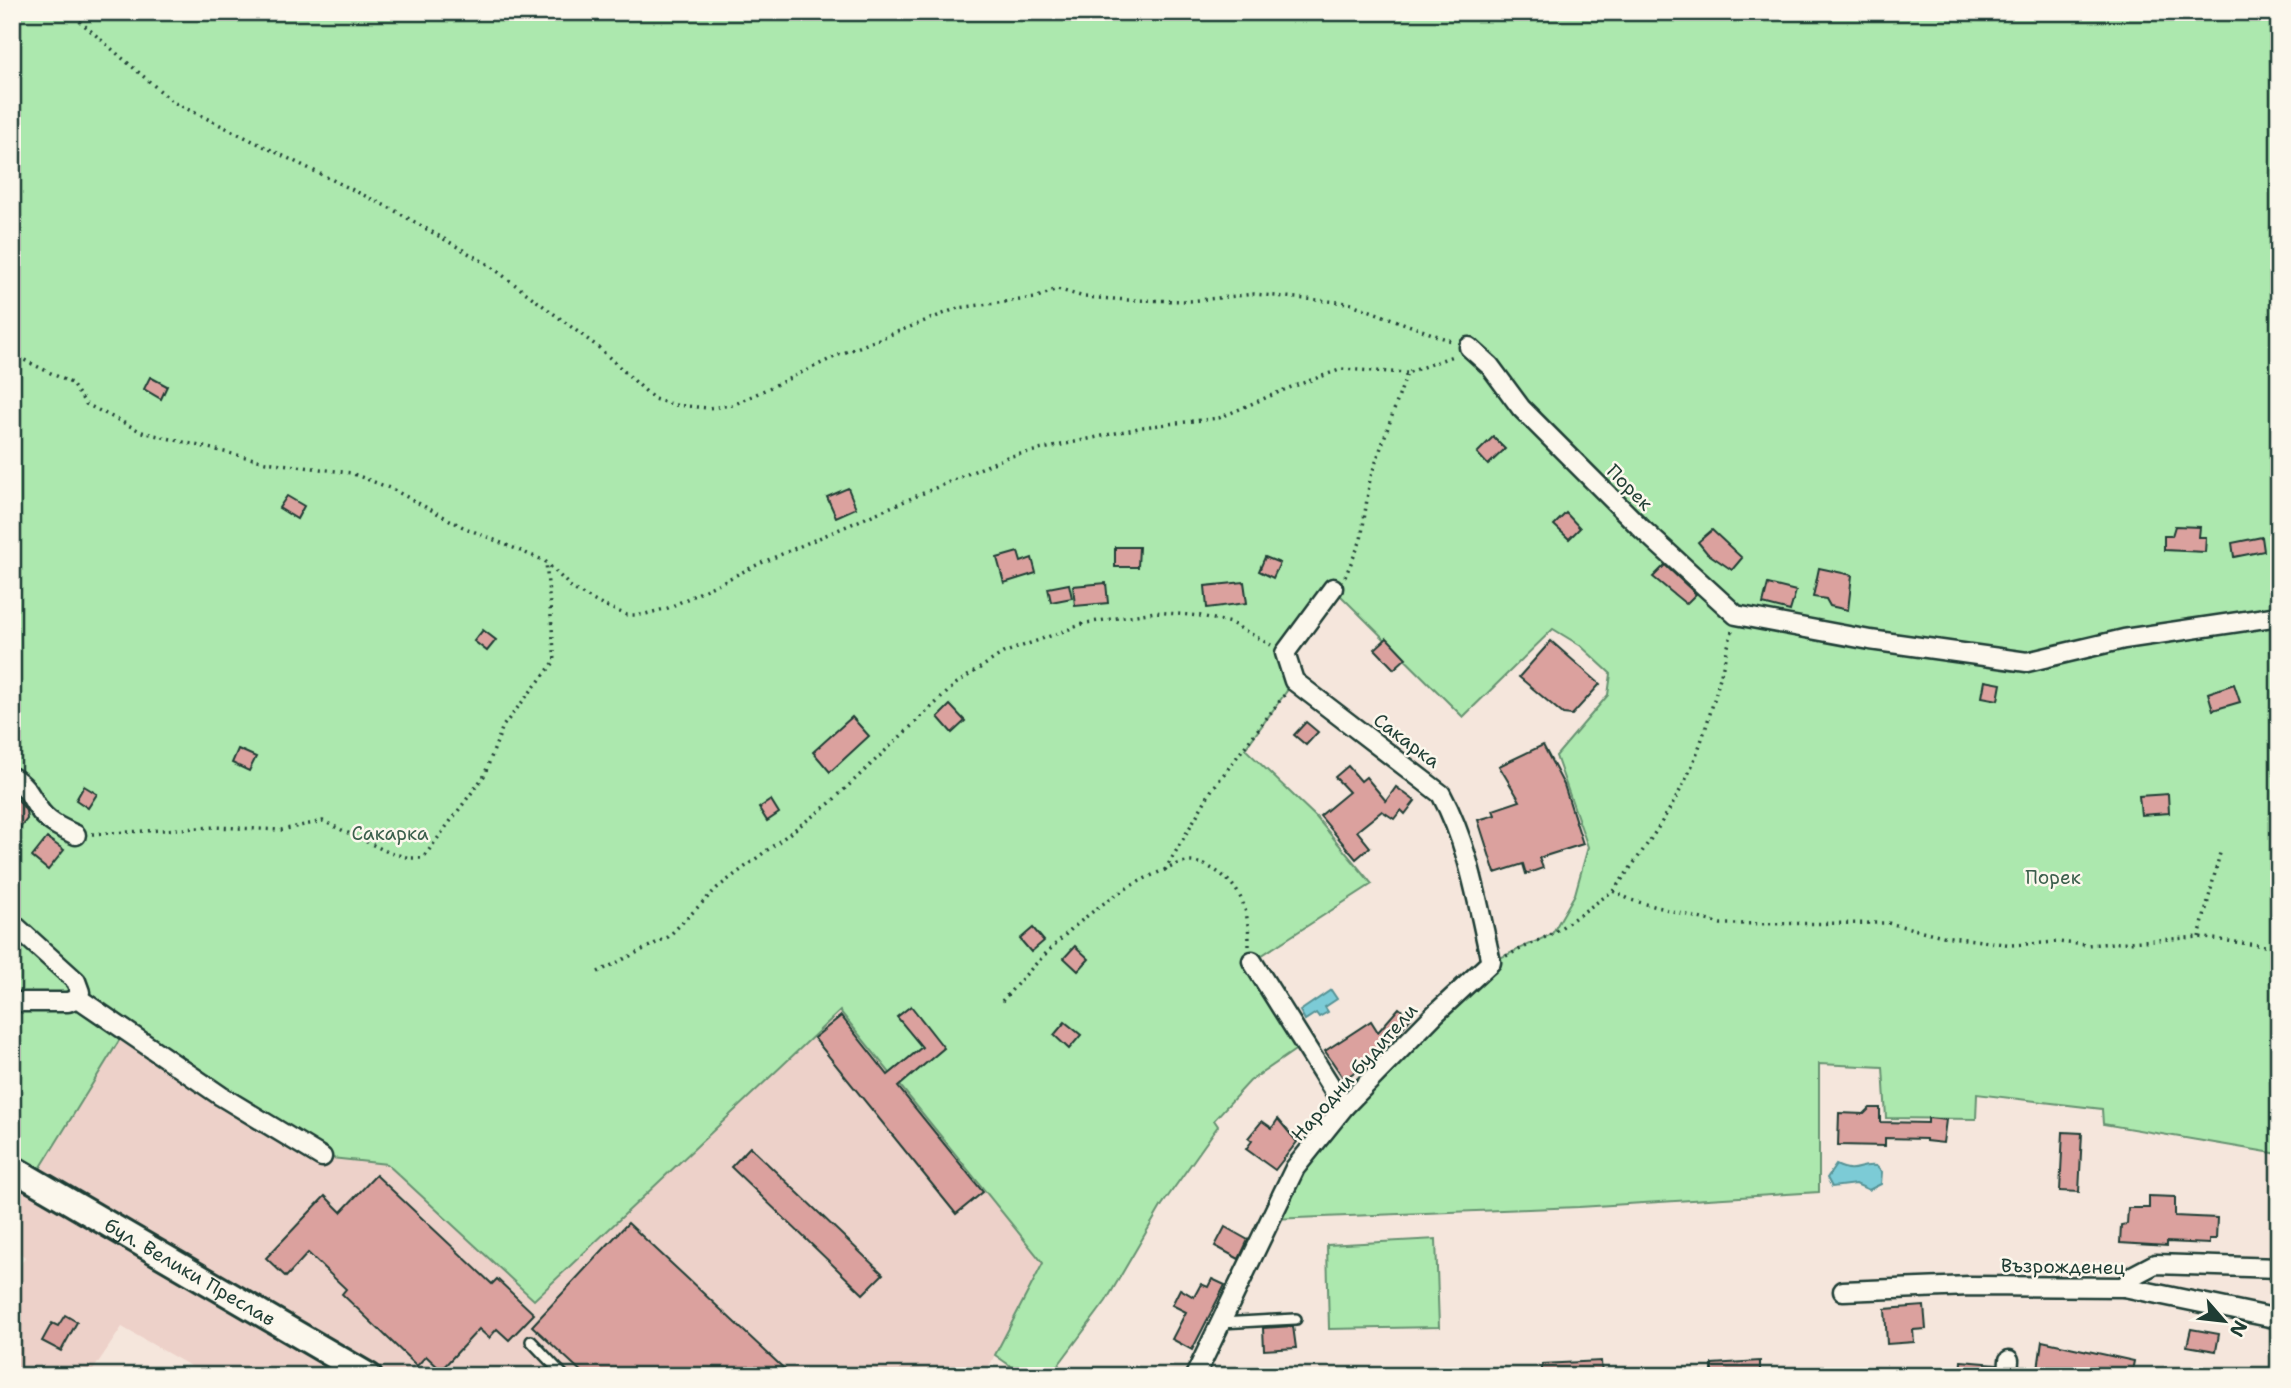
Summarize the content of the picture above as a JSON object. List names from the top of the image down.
{
  "streets": {
    "main road": ["бул. Велики Преслав"],
    "street": [
      "Порек",
      "Сакарка",
      "Народни будители",
      "Възрожденец"
    ]
  },
  "crossings": [
    ["Сакарка", "Народни будители"]
  ],
  "parks": ["Сакарка", "Порек"],
  "north": "bottom right"
}
